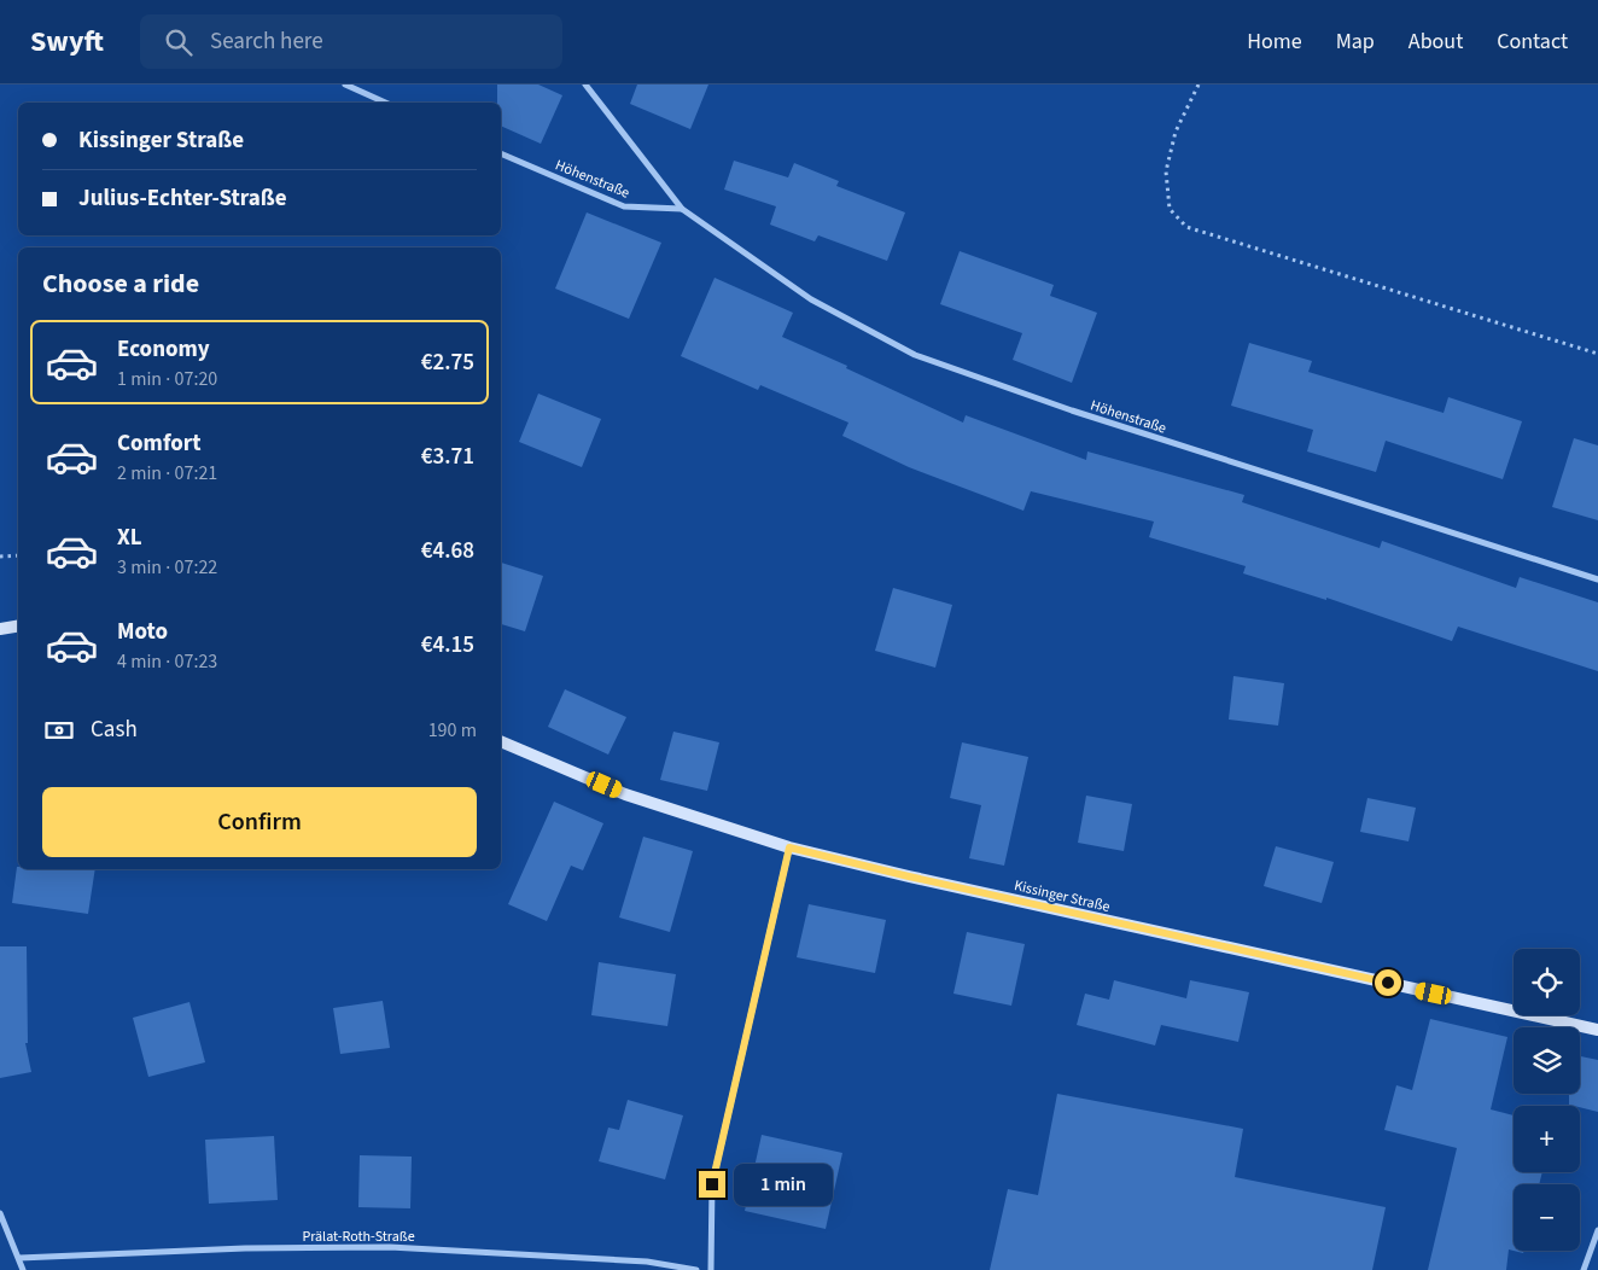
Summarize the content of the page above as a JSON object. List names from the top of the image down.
{
  "streets": {
    "street": ["Höhenstraße", "Kissinger Straße", "Prälat-Roth-Straße"]
  },
  "page": {
    "header": "Swyft",
    "search": "Search here",
    "nav": [
      "Home",
      "Map",
      "About",
      "Contact"
    ],
    "banner": ["Kissinger Straße", "Julius-Echter-Straße"],
    "heading": "Choose a ride",
    "list": [
      {
        "name": "Economy",
        "note": "1 min · 07:20",
        "value": "€2.75"
      },
      {
        "name": "Comfort",
        "note": "2 min · 07:21",
        "value": "€3.71"
      },
      {
        "name": "XL",
        "note": "3 min · 07:22",
        "value": "€4.68"
      },
      {
        "name": "Moto",
        "note": "4 min · 07:23",
        "value": "€4.15"
      }
    ],
    "pay": ["Cash", "190 m"],
    "buttons": "Confirm",
    "map_buttons": ["+", "−"],
    "bubble": "1 min"
  }
}
